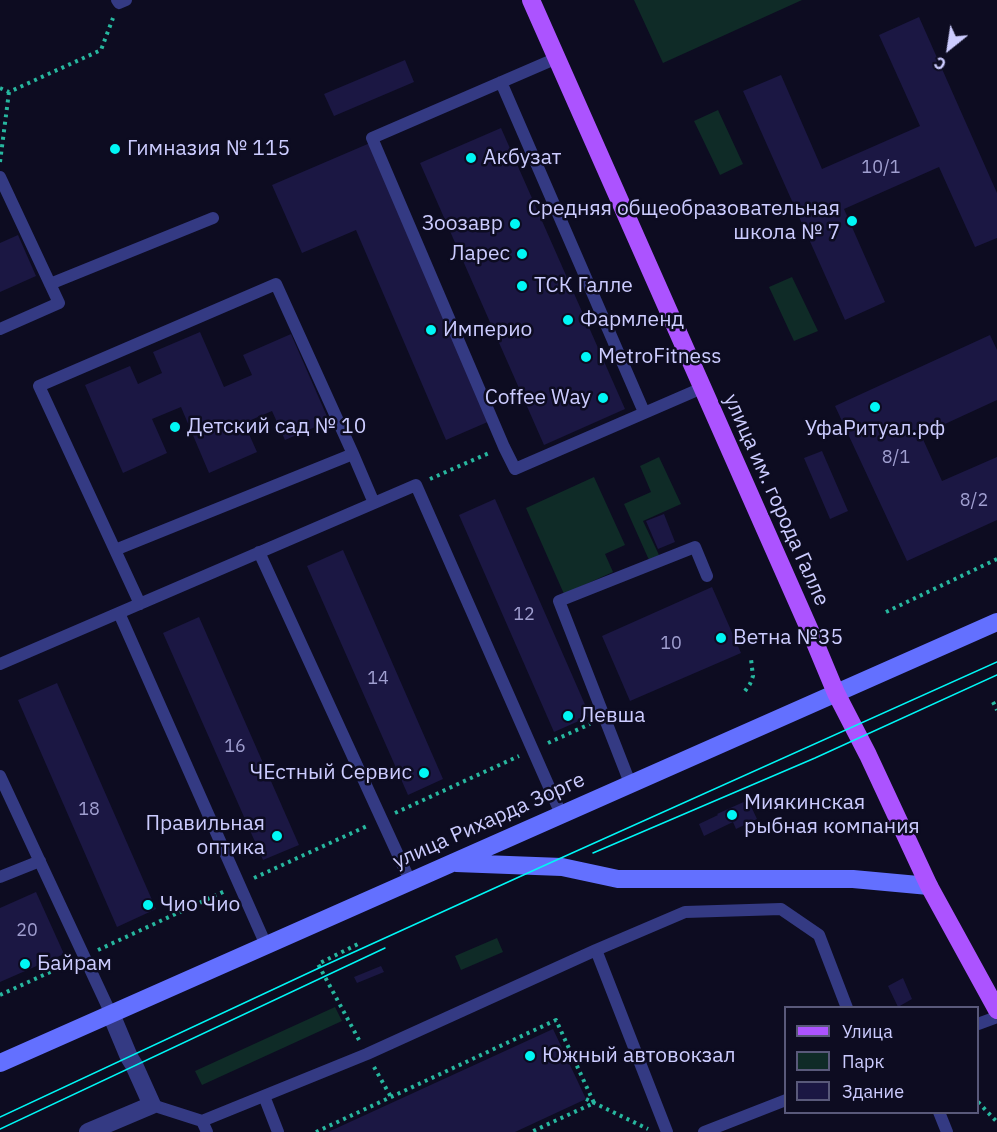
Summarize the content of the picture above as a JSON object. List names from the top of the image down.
{
  "streets": {
    "main road": ["улица им. города Галле", "улица Рихарда Зорге"]
  },
  "crossings": [
    ["улица им. города Галле", "улица Рихарда Зорге"]
  ],
  "places": [
    "Гимназия № 115",
    "Акбузат",
    "Средняя общеобразовательная школа № 7",
    "Зоозавр",
    "Ларес",
    "ТСК Галле",
    "Фармленд",
    "Империо",
    "MetroFitness",
    "Coffee Way",
    "УфаРитуал.рф",
    "Детский сад № 10",
    "Ветна №35",
    "Левша",
    "ЧЕстный Сервис",
    "Миякинская рыбная компания",
    "Правильная оптика",
    "Чио Чио",
    "Байрам",
    "Южный автовокзал"
  ],
  "house_numbers": [
    "10/1",
    "8/1",
    "8/2",
    "12",
    "10",
    "14",
    "16",
    "18",
    "20"
  ],
  "legend": ["Улица", "Парк", "Здание"],
  "north": "bottom left"
}
